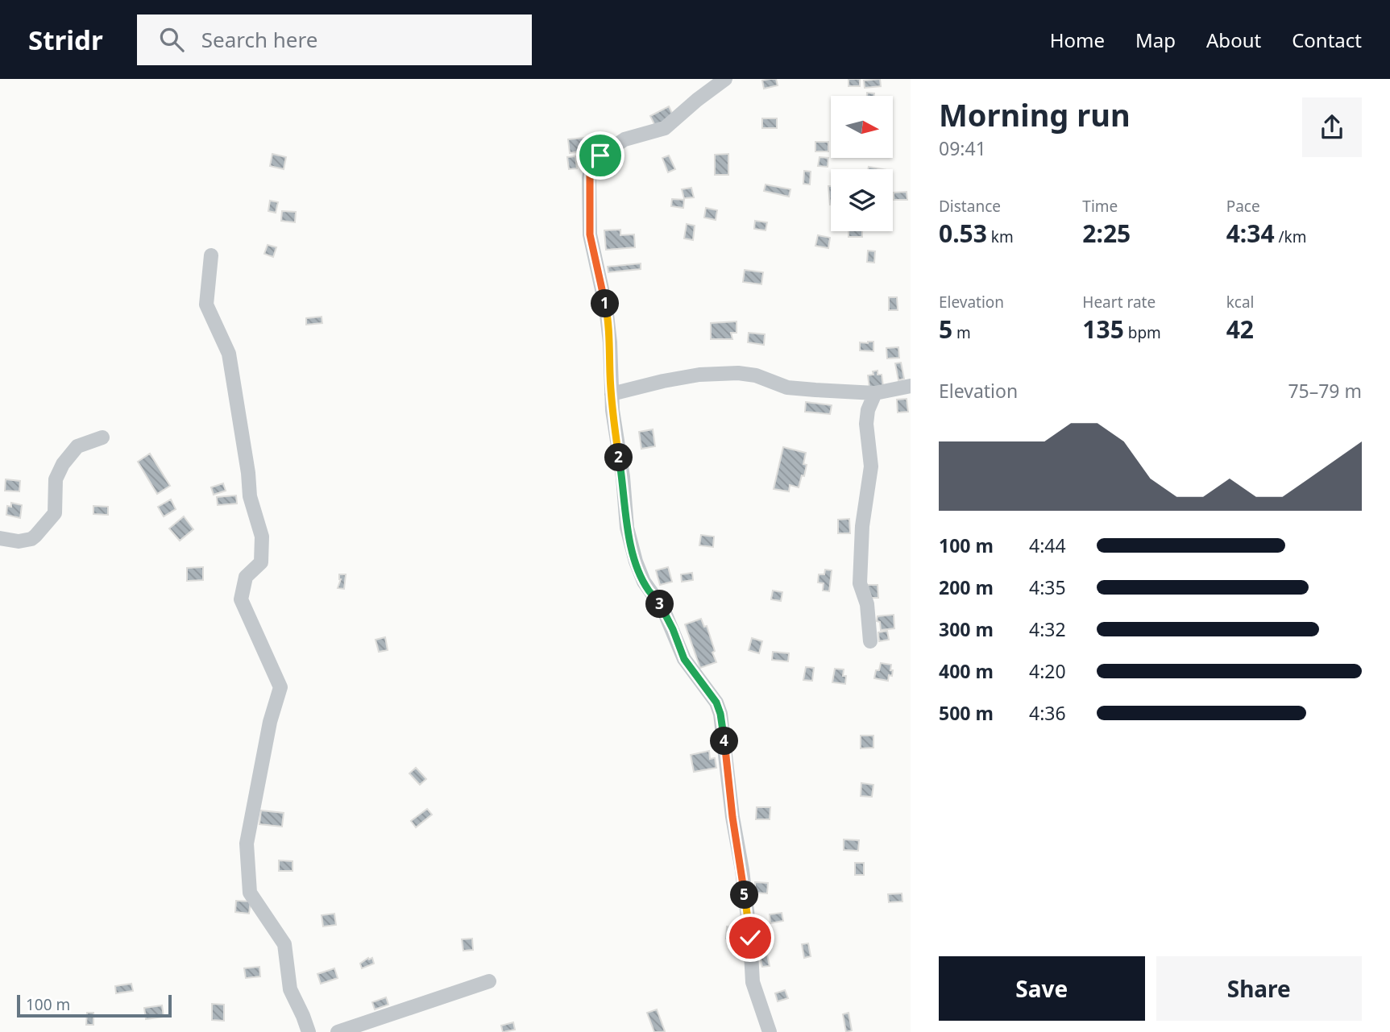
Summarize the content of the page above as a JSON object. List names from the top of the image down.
{
  "scale_bar": "100 m",
  "north": "right",
  "page": {
    "header": "Stridr",
    "search": "Search here",
    "nav": [
      "Home",
      "Map",
      "About",
      "Contact"
    ],
    "heading": ["Morning run", "09:41"],
    "stats": [
      ["Distance", "0.53 km"],
      ["Time", "2:25"],
      ["Pace", "4:34 /km"],
      ["Elevation", "5 m"],
      ["Heart rate", "135 bpm"],
      ["kcal", "42"]
    ],
    "pins": [
      "1",
      "2",
      "3",
      "4",
      "5"
    ],
    "chart": ["Elevation", "75–79 m"],
    "list": [
      {
        "name": "100 m",
        "note": "4:44"
      },
      {
        "name": "200 m",
        "note": "4:35"
      },
      {
        "name": "300 m",
        "note": "4:32"
      },
      {
        "name": "400 m",
        "note": "4:20"
      },
      {
        "name": "500 m",
        "note": "4:36"
      }
    ],
    "buttons": ["Save", "Share"],
    "scale": "100 m"
  }
}
